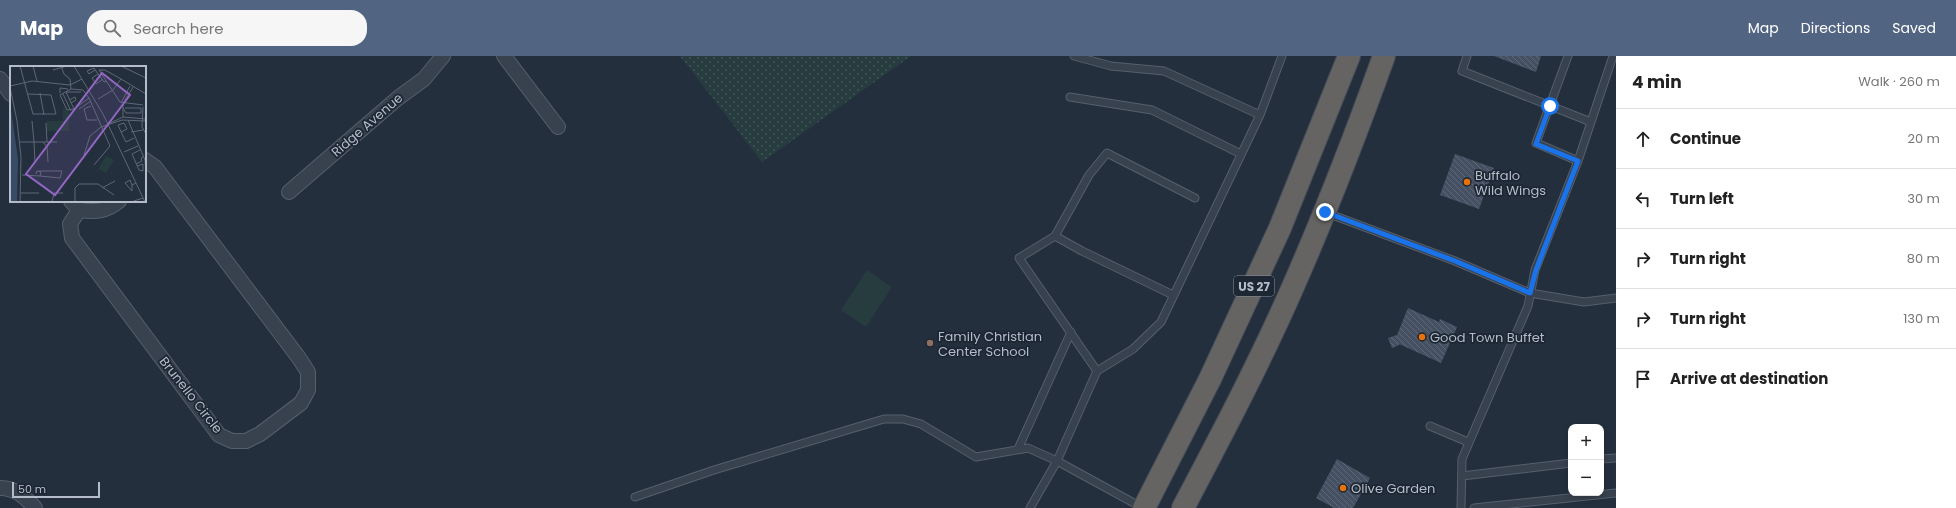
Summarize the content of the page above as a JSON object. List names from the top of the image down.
{
  "streets": {
    "highway": ["US 27"],
    "street": ["Ridge Avenue", "Brunello Circle"]
  },
  "places": [
    "Buffalo Wild Wings",
    "Good Town Buffet",
    "Family Christian Center School",
    "Olive Garden"
  ],
  "scale_bar": "50 m",
  "page": {
    "header": "Map",
    "search": "Search here",
    "nav": ["Map", "Directions", "Saved"],
    "heading": ["4 min", "Walk · 260 m"],
    "list": [
      ["Continue", "20 m"],
      ["Turn left", "30 m"],
      ["Turn right", "80 m"],
      ["Turn right", "130 m"],
      "Arrive at destination"
    ],
    "map_buttons": ["+", "−"],
    "scale": "50 m"
  }
}
